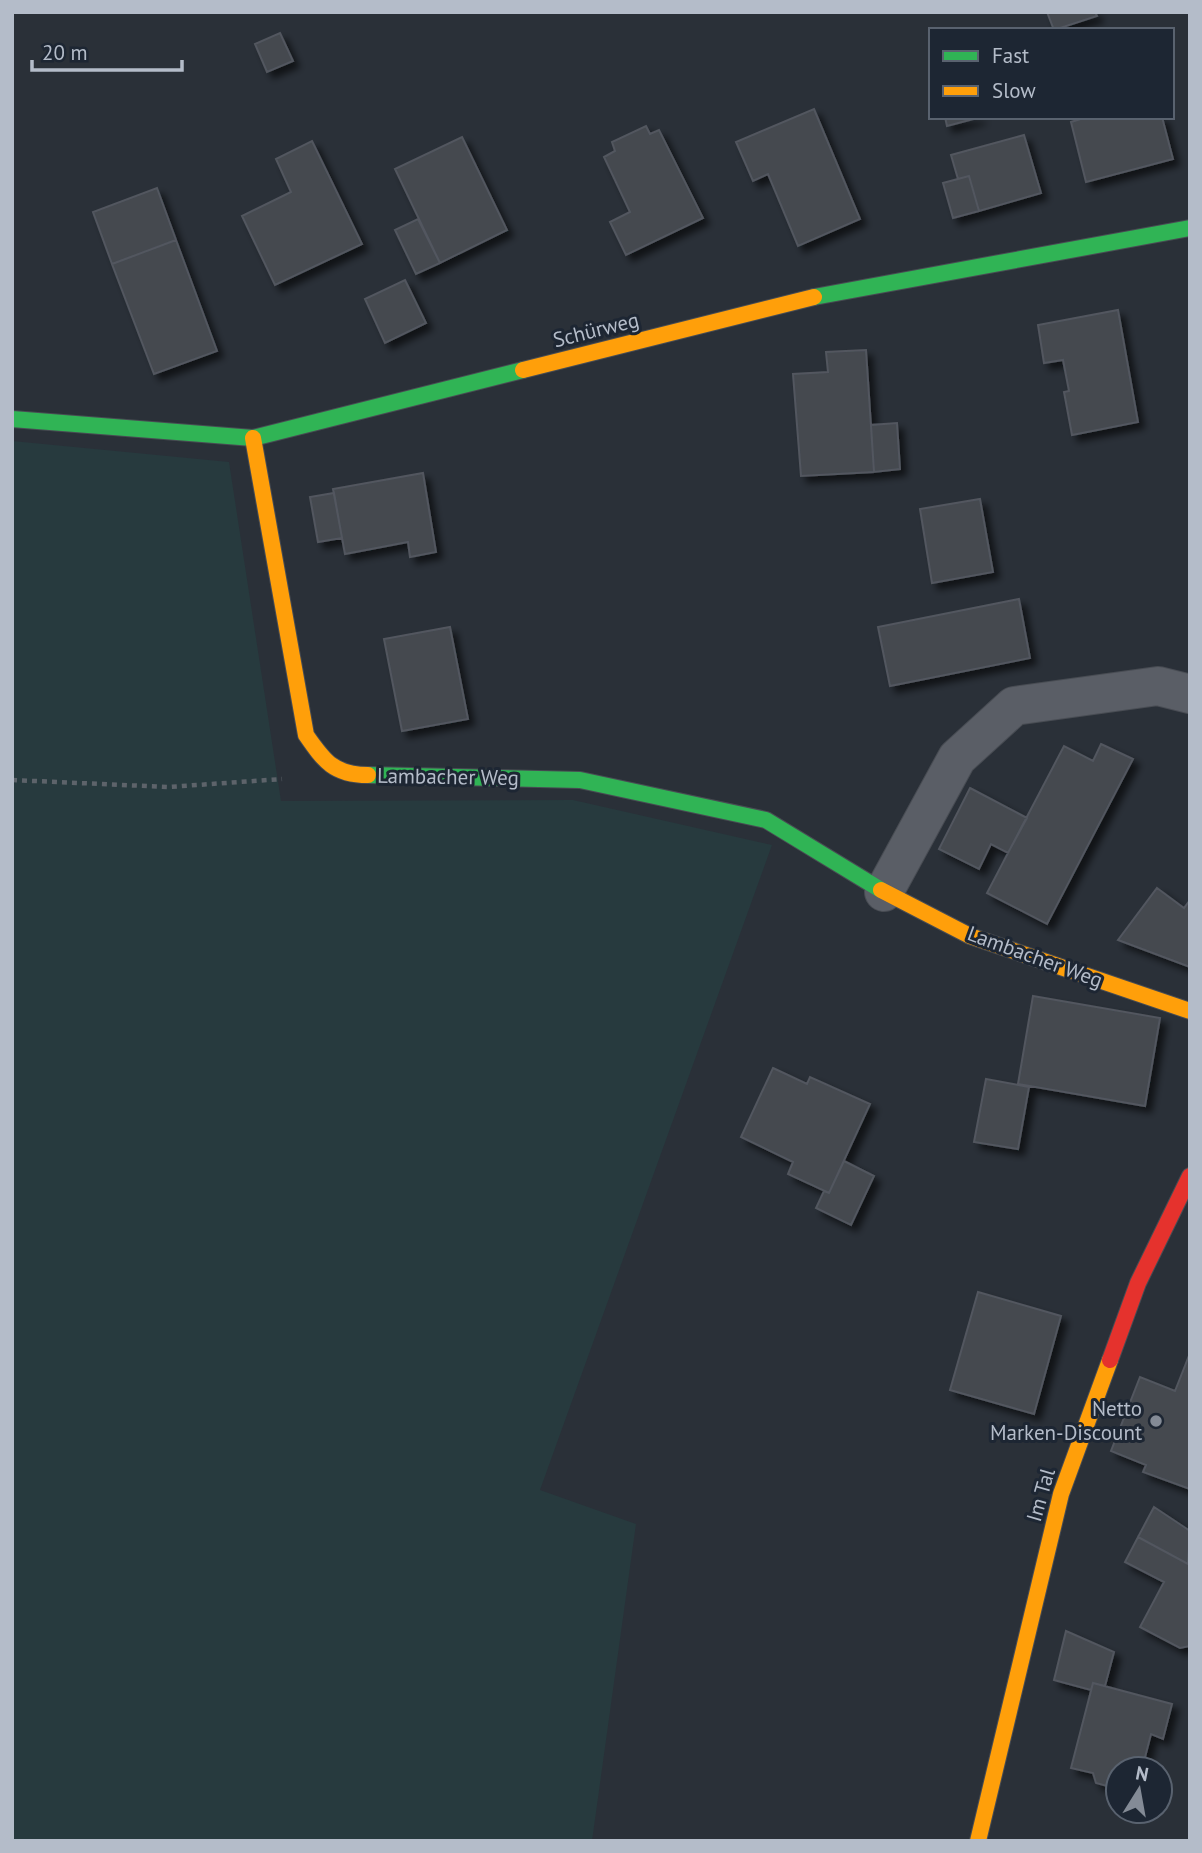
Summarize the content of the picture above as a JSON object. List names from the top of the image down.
{
  "streets": {
    "street": ["Schürweg", "Lambacher Weg", "Im Tal"]
  },
  "places": ["Netto Marken-Discount"],
  "legend": ["Fast", "Slow"],
  "scale_bar": "20 m",
  "north": "top"
}
